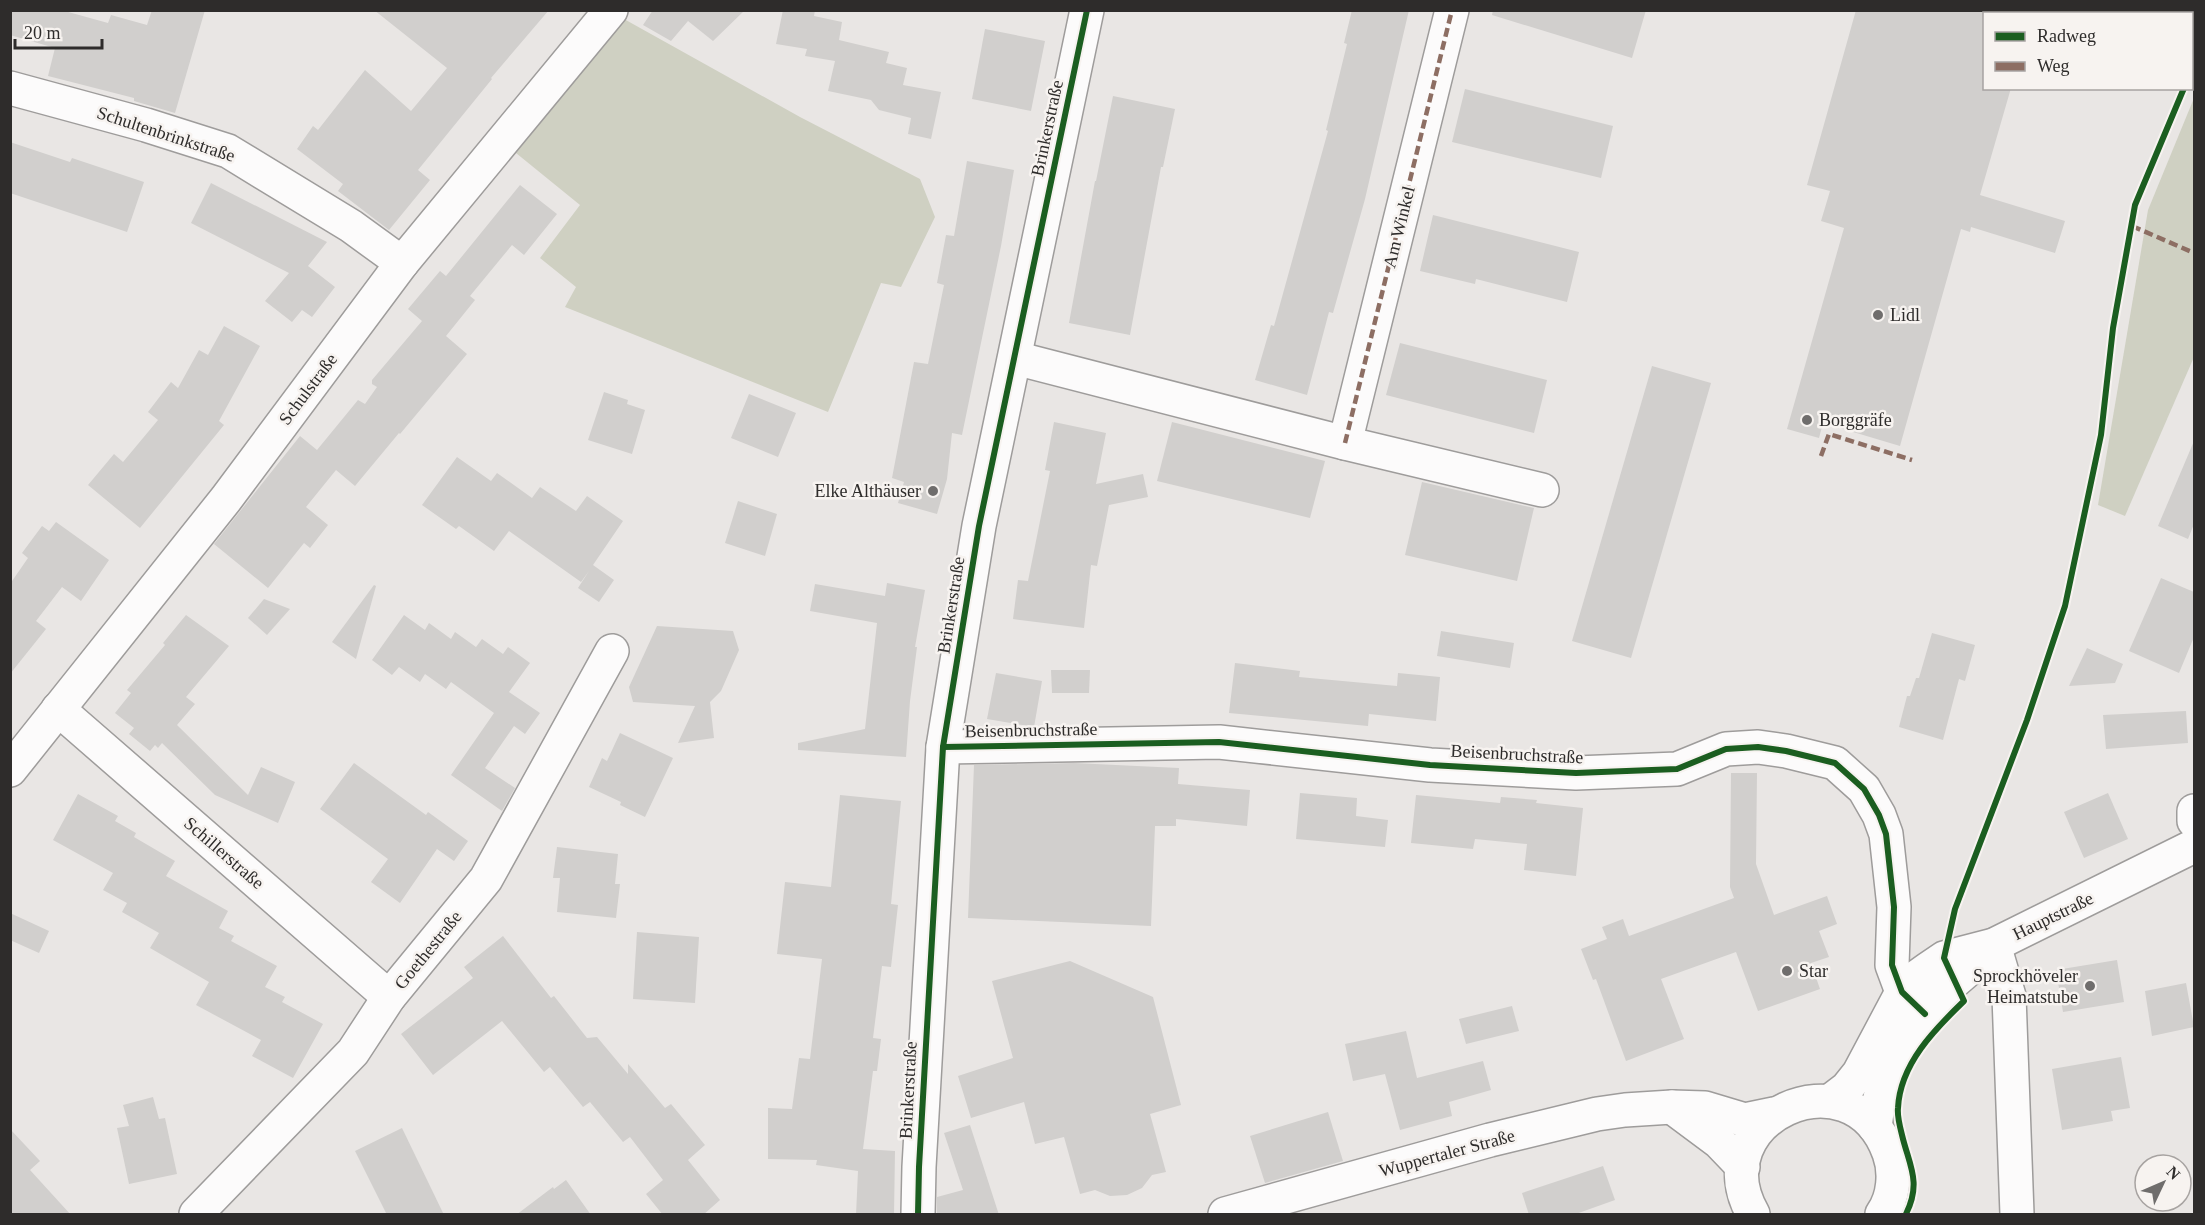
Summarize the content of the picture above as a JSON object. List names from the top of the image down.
{
  "streets": {
    "street": [
      "Brinkerstraße",
      "Schultenbrinkstraße",
      "Am Winkel",
      "Schulstraße",
      "Beisenbruchstraße",
      "Schillerstraße",
      "Hauptstraße",
      "Goethestraße",
      "Wuppertaler Straße"
    ]
  },
  "crossings": [
    ["Brinkerstraße", "Beisenbruchstraße"],
    ["Schultenbrinkstraße", "Schulstraße"],
    ["Schulstraße", "Schillerstraße"],
    ["Schillerstraße", "Goethestraße"]
  ],
  "places": [
    "Lidl",
    "Borggräfe",
    "Elke Althäuser",
    "Star",
    "Sprockhöveler Heimatstube"
  ],
  "legend": ["Radweg", "Weg"],
  "scale_bar": "20 m",
  "north": "top right"
}
